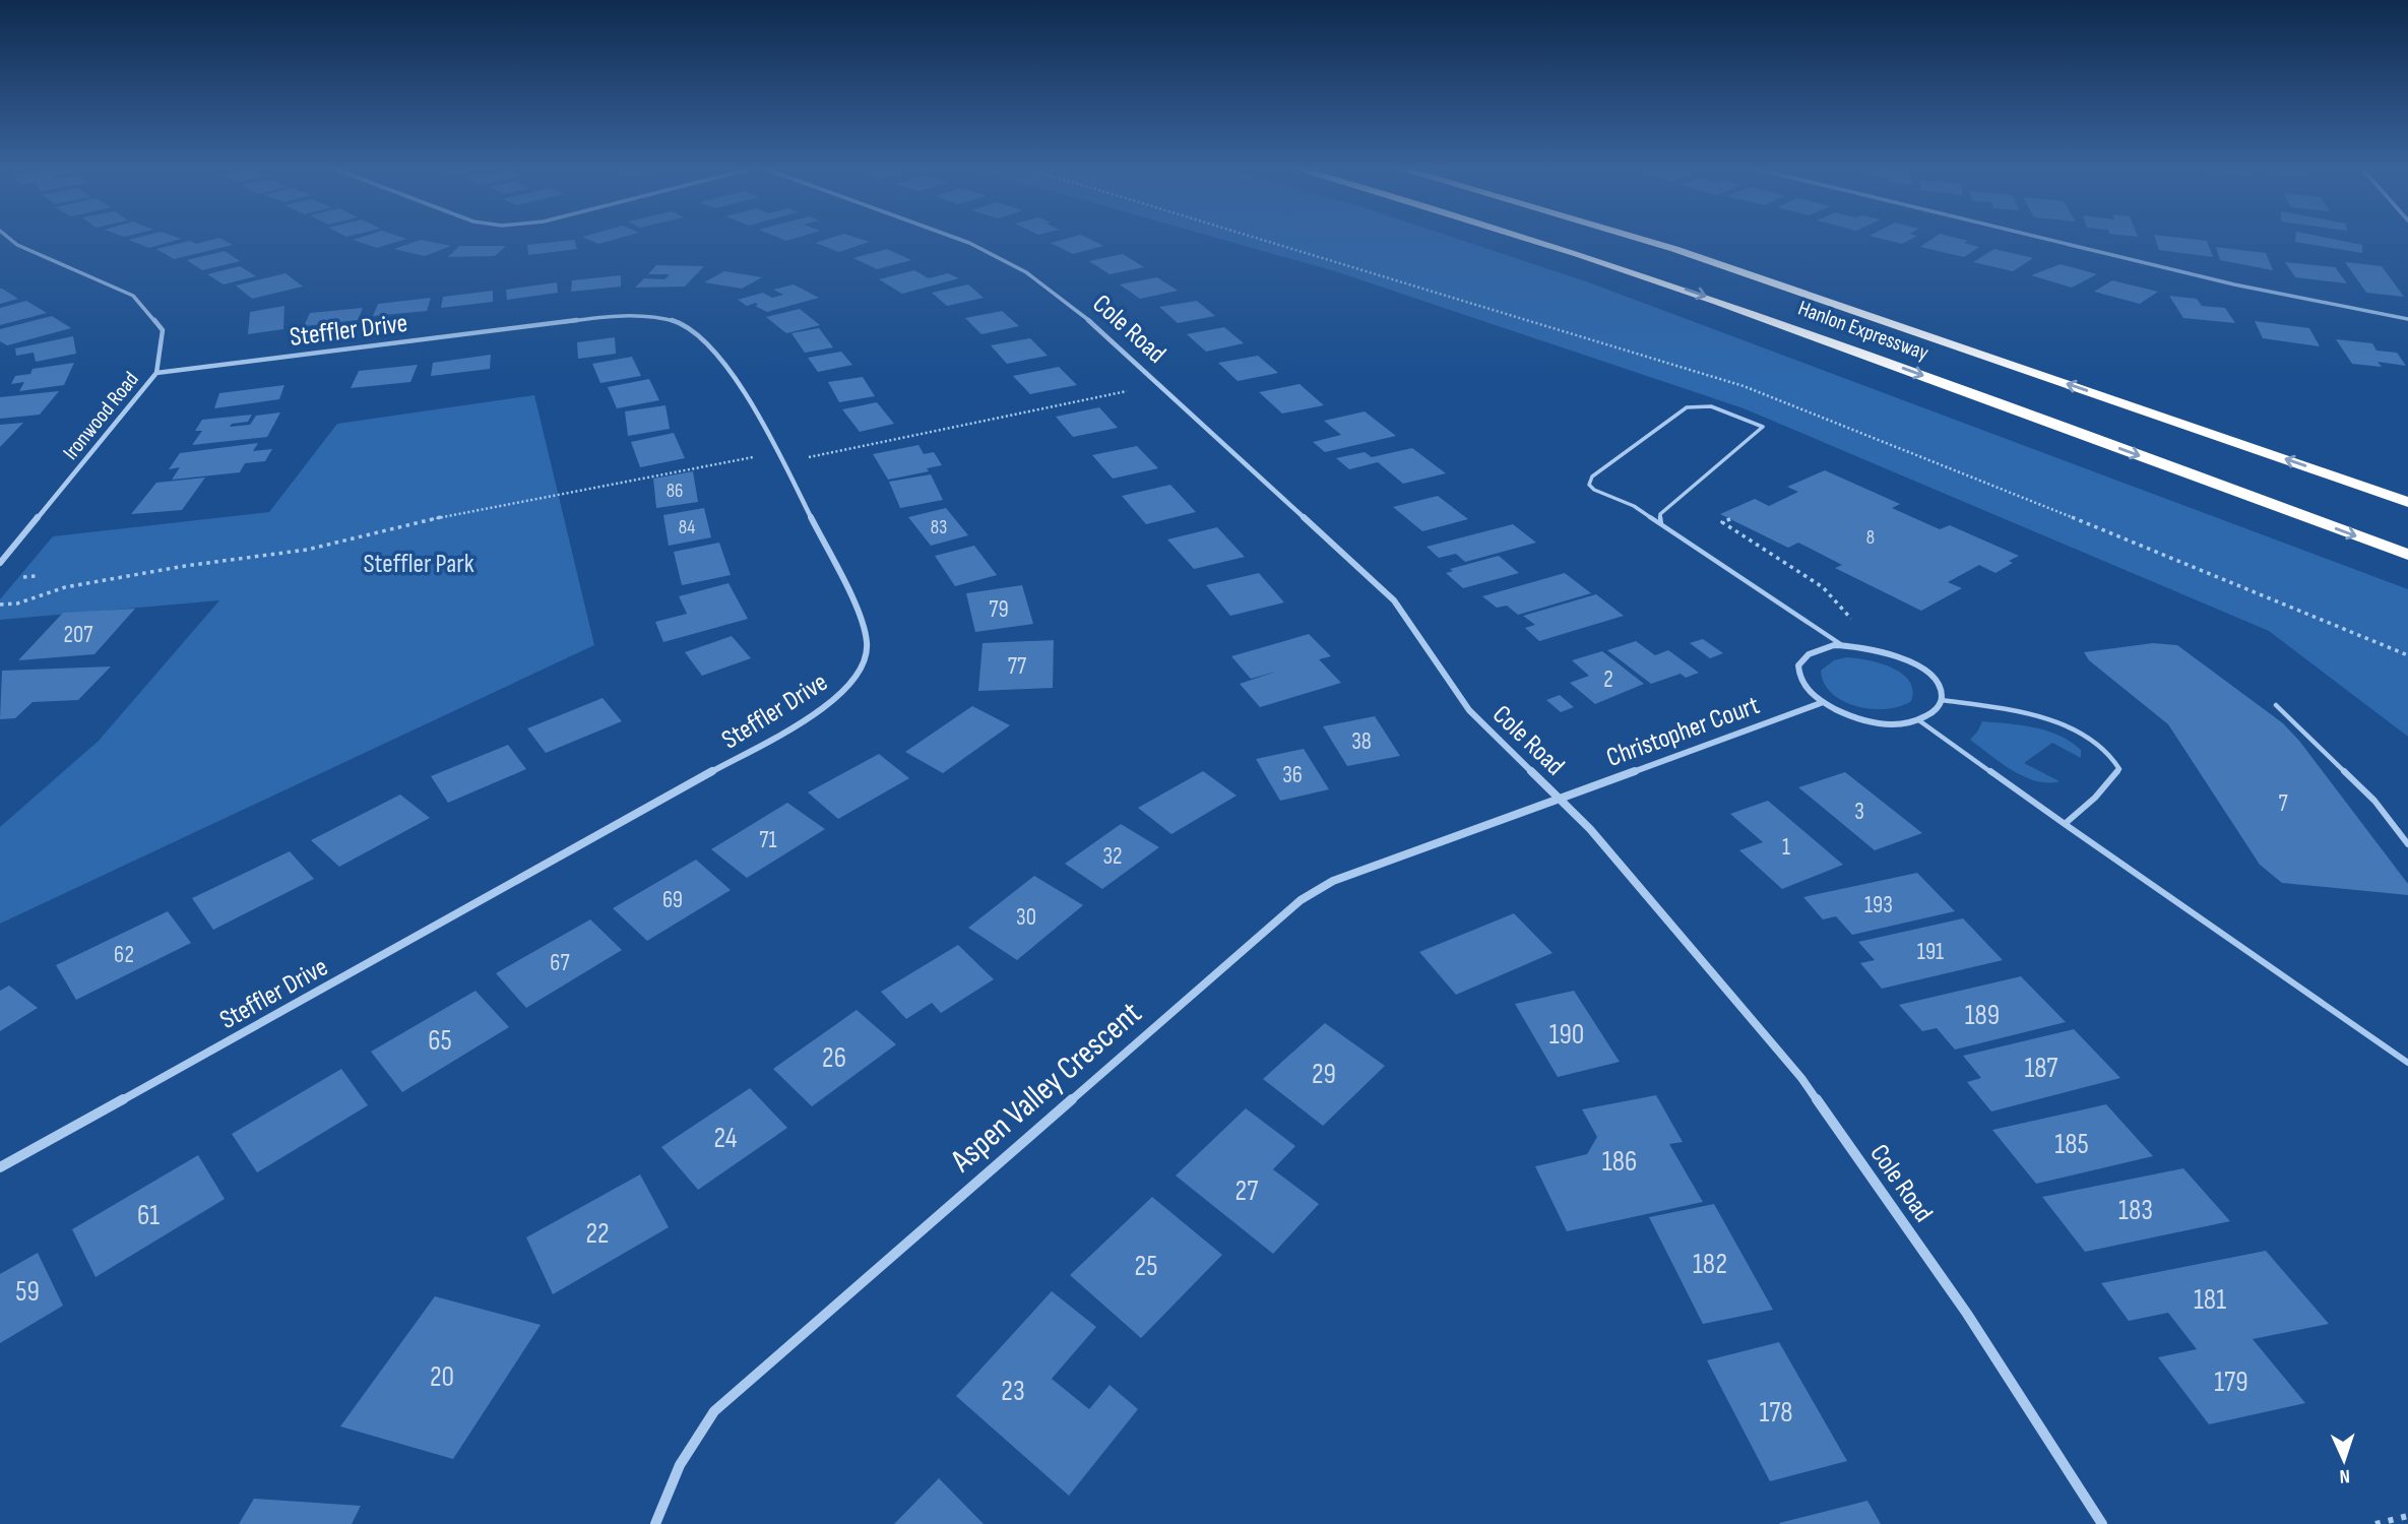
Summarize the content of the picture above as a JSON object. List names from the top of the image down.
{
  "streets": {
    "highway": ["Hanlon Expressway"],
    "street": [
      "Cole Road",
      "Steffler Drive",
      "Ironwood Road",
      "Christopher Court",
      "Aspen Valley Crescent"
    ]
  },
  "crossings": [
    ["Cole Road", "Christopher Court"],
    ["Cole Road", "Aspen Valley Crescent"],
    ["Steffler Drive", "Ironwood Road"],
    ["Christopher Court", "Aspen Valley Crescent"]
  ],
  "parks": ["Steffler Park"],
  "house_numbers": [
    "86",
    "84",
    "83",
    "8",
    "79",
    "207",
    "77",
    "2",
    "38",
    "36",
    "7",
    "3",
    "71",
    "1",
    "32",
    "69",
    "193",
    "30",
    "191",
    "62",
    "67",
    "189",
    "190",
    "65",
    "26",
    "187",
    "29",
    "24",
    "185",
    "186",
    "27",
    "183",
    "61",
    "22",
    "182",
    "25",
    "59",
    "181",
    "20",
    "179",
    "23",
    "178"
  ],
  "north": "bottom"
}
